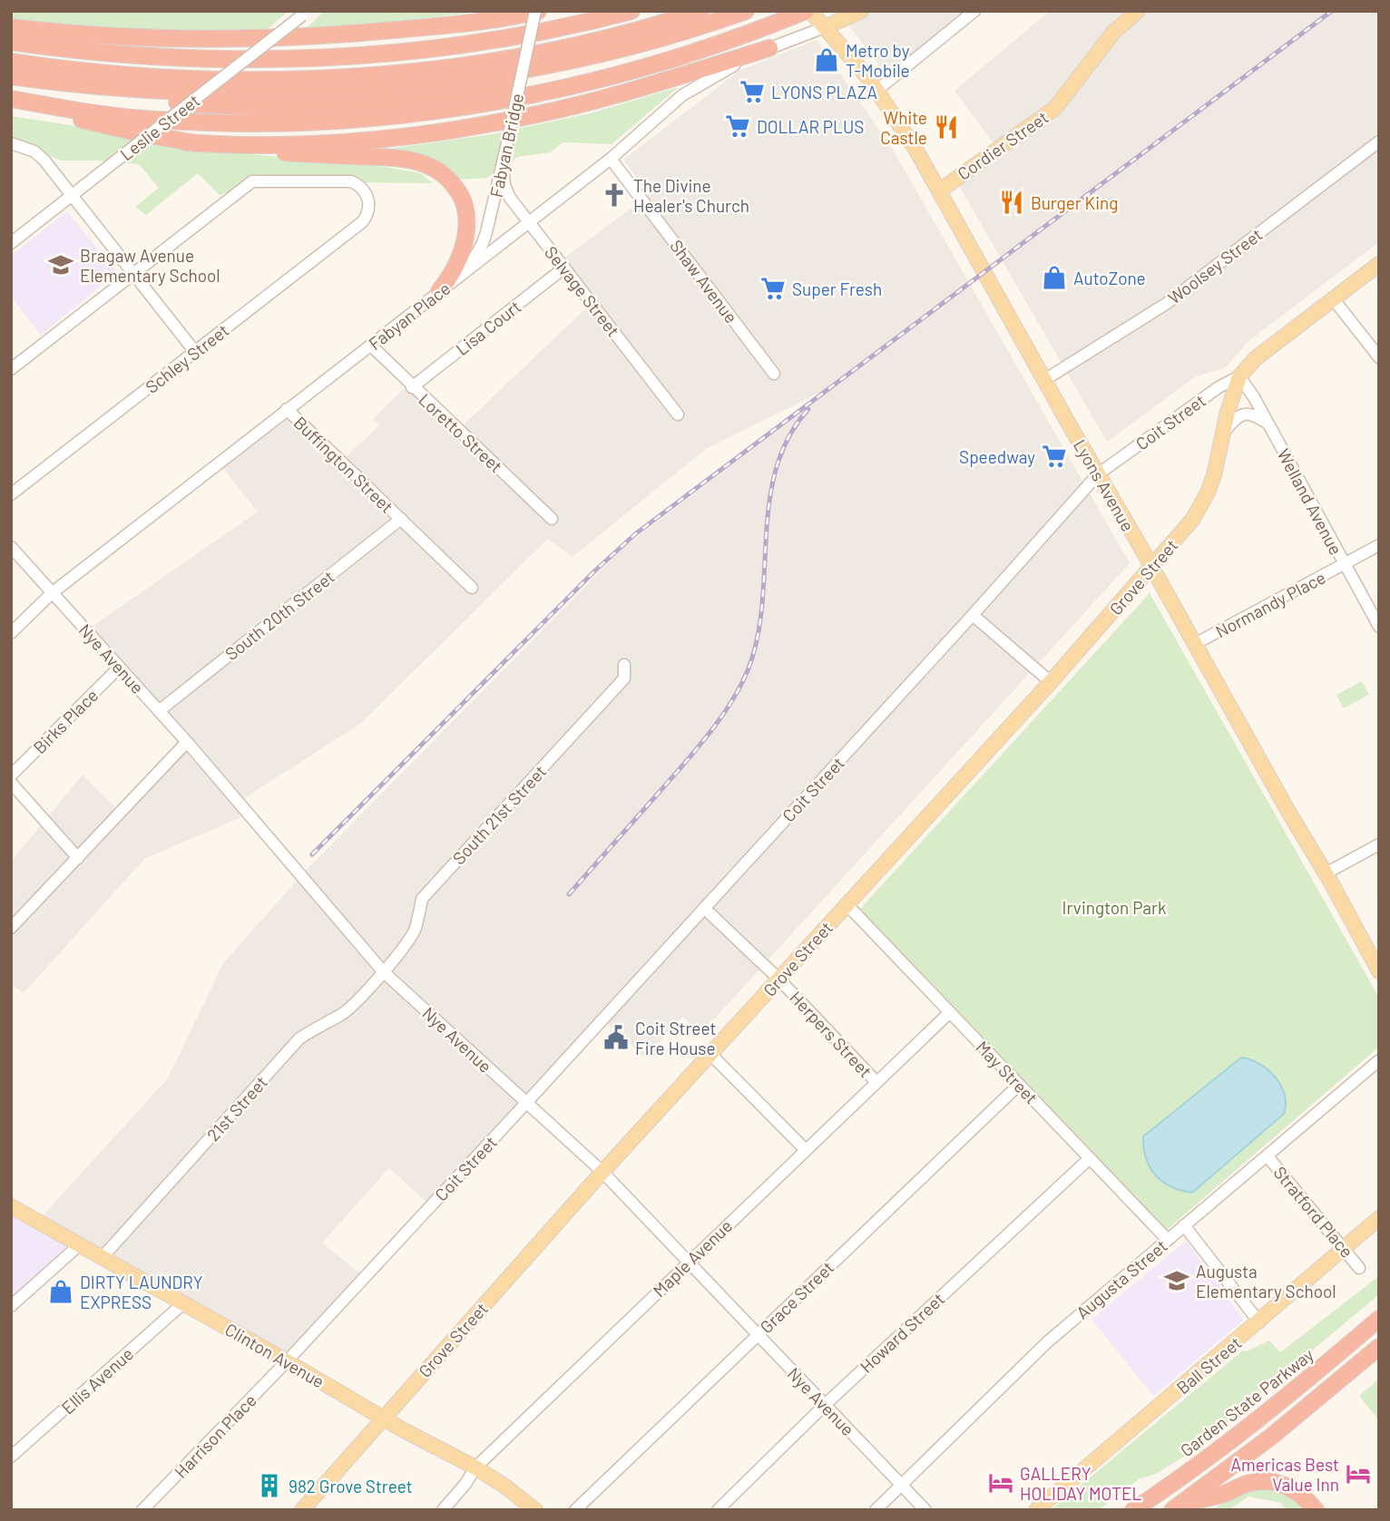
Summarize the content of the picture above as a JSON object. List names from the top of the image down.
{
  "streets": {
    "highway": ["Garden State Parkway"],
    "main road": [
      "Cordier Street",
      "Coit Street",
      "Lyons Avenue",
      "Grove Street",
      "Clinton Avenue",
      "Ball Street"
    ],
    "street": [
      "Leslie Street",
      "Fabyan Bridge",
      "Woolsey Street",
      "Shaw Avenue",
      "Selvage Street",
      "Fabyan Place",
      "Lisa Court",
      "Schley Street",
      "Loretto Street",
      "Buffington Street",
      "Welland Avenue",
      "Normandy Place",
      "South 20th Street",
      "Nye Avenue",
      "Birks Place",
      "South 21st Street",
      "Herpers Street",
      "May Street",
      "21st Street",
      "Stratford Place",
      "Maple Avenue",
      "Augusta Street",
      "Grace Street",
      "Howard Street",
      "Ellis Avenue",
      "Harrison Place"
    ]
  },
  "crossings": [
    ["Fabyan Bridge", "Selvage Street"],
    ["Fabyan Bridge", "Fabyan Place"],
    ["Cordier Street", "Lyons Avenue"],
    ["Woolsey Street", "Lyons Avenue"],
    ["Shaw Avenue", "Fabyan Place"],
    ["Selvage Street", "Fabyan Place"],
    ["Selvage Street", "Lisa Court"],
    ["Fabyan Place", "Loretto Street"],
    ["Fabyan Place", "Buffington Street"],
    ["Fabyan Place", "Lyons Avenue"],
    ["Fabyan Place", "Nye Avenue"],
    ["Lisa Court", "Loretto Street"],
    ["Coit Street", "Lyons Avenue"],
    ["Coit Street", "Welland Avenue"],
    ["Coit Street", "Grove Street"],
    ["Coit Street", "Nye Avenue"],
    ["Coit Street", "Herpers Street"],
    ["Coit Street", "Clinton Avenue"],
    ["Coit Street", "Harrison Place"],
    ["Buffington Street", "South 20th Street"],
    ["Lyons Avenue", "Grove Street"],
    ["Lyons Avenue", "Normandy Place"],
    ["Welland Avenue", "Grove Street"],
    ["Welland Avenue", "Normandy Place"],
    ["Grove Street", "Nye Avenue"],
    ["Grove Street", "Herpers Street"],
    ["Grove Street", "May Street"],
    ["Grove Street", "Clinton Avenue"],
    ["South 20th Street", "Nye Avenue"],
    ["Nye Avenue", "Birks Place"],
    ["Nye Avenue", "South 21st Street"],
    ["Nye Avenue", "21st Street"],
    ["Nye Avenue", "Maple Avenue"],
    ["Nye Avenue", "Augusta Street"],
    ["Nye Avenue", "Grace Street"],
    ["Nye Avenue", "Howard Street"],
    ["South 21st Street", "21st Street"],
    ["Herpers Street", "Maple Avenue"],
    ["May Street", "Maple Avenue"],
    ["May Street", "Augusta Street"],
    ["May Street", "Grace Street"],
    ["May Street", "Howard Street"],
    ["21st Street", "Clinton Avenue"],
    ["Stratford Place", "Augusta Street"],
    ["Stratford Place", "Ball Street"],
    ["Maple Avenue", "Clinton Avenue"],
    ["Clinton Avenue", "Ellis Avenue"],
    ["Clinton Avenue", "Harrison Place"]
  ],
  "parks": ["Irvington Park"],
  "places": {
    "shop": ["Metro by T-Mobile", "AutoZone", "DIRTY LAUNDRY EXPRESS"],
    "supermarket": [
      "LYONS PLAZA",
      "DOLLAR PLUS",
      "Super Fresh",
      "Speedway"
    ],
    "restaurant": ["White Castle", "Burger King"],
    "church": ["The Divine Healer's Church"],
    "school or university": ["Bragaw Avenue Elementary School", "Augusta Elementary School"],
    "public building": ["Coit Street Fire House"],
    "hotel": ["Americas Best Value Inn", "GALLERY HOLIDAY MOTEL"],
    "building": ["982 Grove Street"]
  }
}
